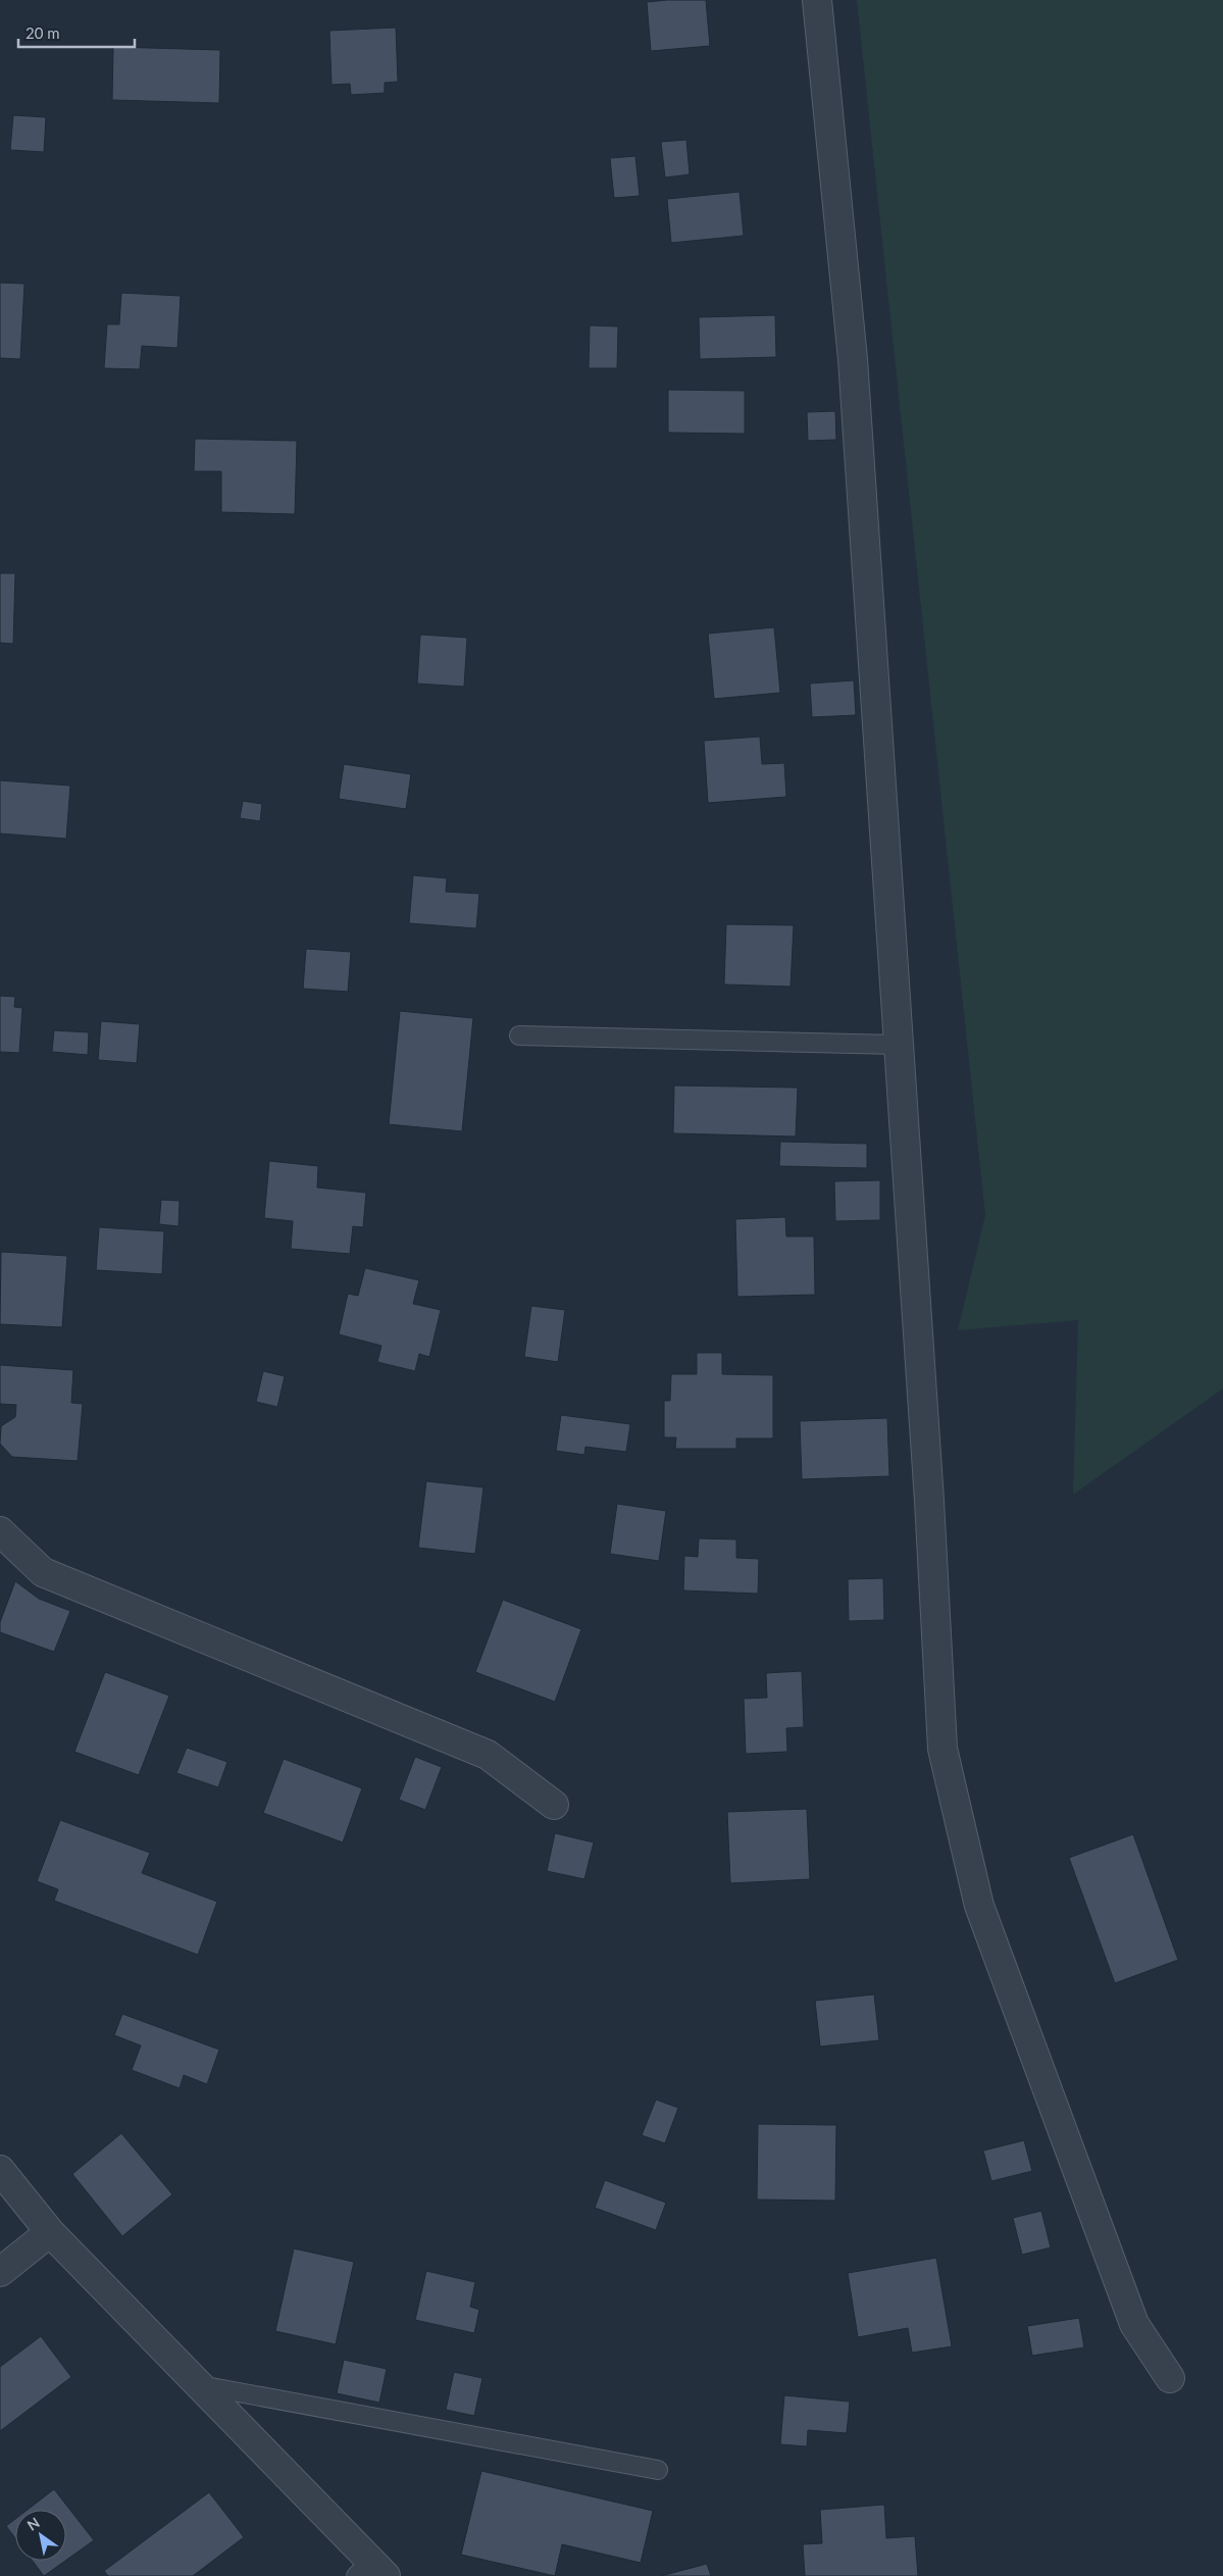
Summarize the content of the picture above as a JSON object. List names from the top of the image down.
{
  "scale_bar": "20 m",
  "north": "top left"
}
